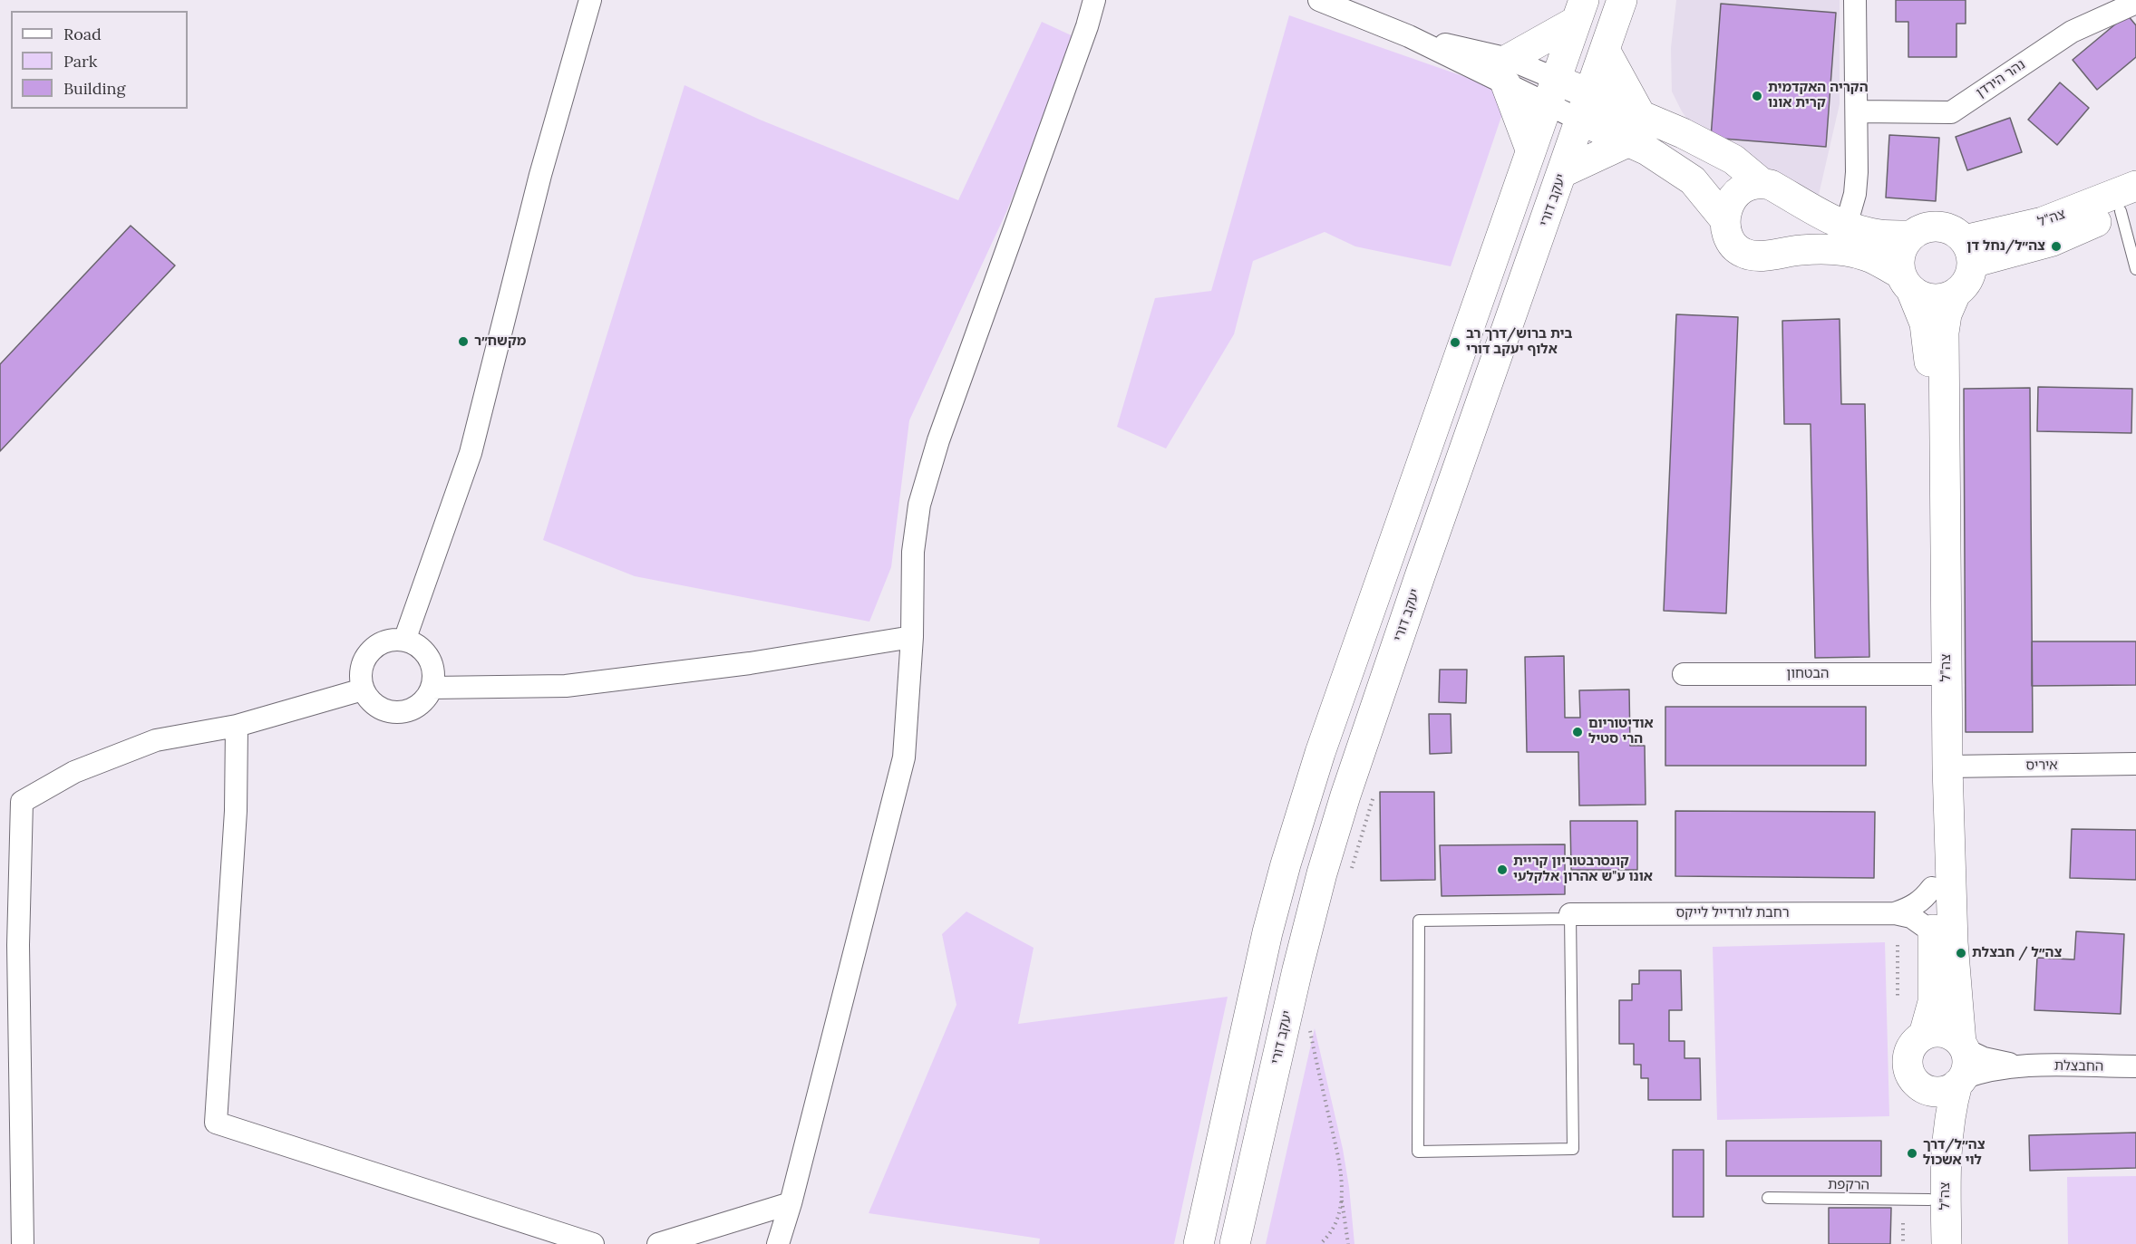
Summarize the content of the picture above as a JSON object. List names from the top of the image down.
{
  "streets": {
    "street": [
      "נהר הירדן",
      "יעקב דורי",
      "צה\"ל",
      "הבטחון",
      "איריס",
      "רחבת לורדייל לייקס",
      "החבצלת"
    ],
    "lane": ["הרקפת"]
  },
  "crossings": [
    ["צה\"ל", "הבטחון"],
    ["צה\"ל", "איריס"],
    ["צה\"ל", "רחבת לורדייל לייקס"],
    ["צה\"ל", "הרקפת"]
  ],
  "places": [
    "הקריה האקדמית קרית אונו",
    "צה״ל/נחל דן",
    "מקשח״ר",
    "בית ברוש/דרך רב אלוף יעקב דורי",
    "אודיטוריום הרי סטיל",
    "קונסרבטוריון קריית אונו ע\"ש אהרון אלקלעי",
    "צה״ל / חבצלת",
    "צה״ל/דרך לוי אשכול"
  ],
  "legend": ["Road", "Park", "Building"]
}
